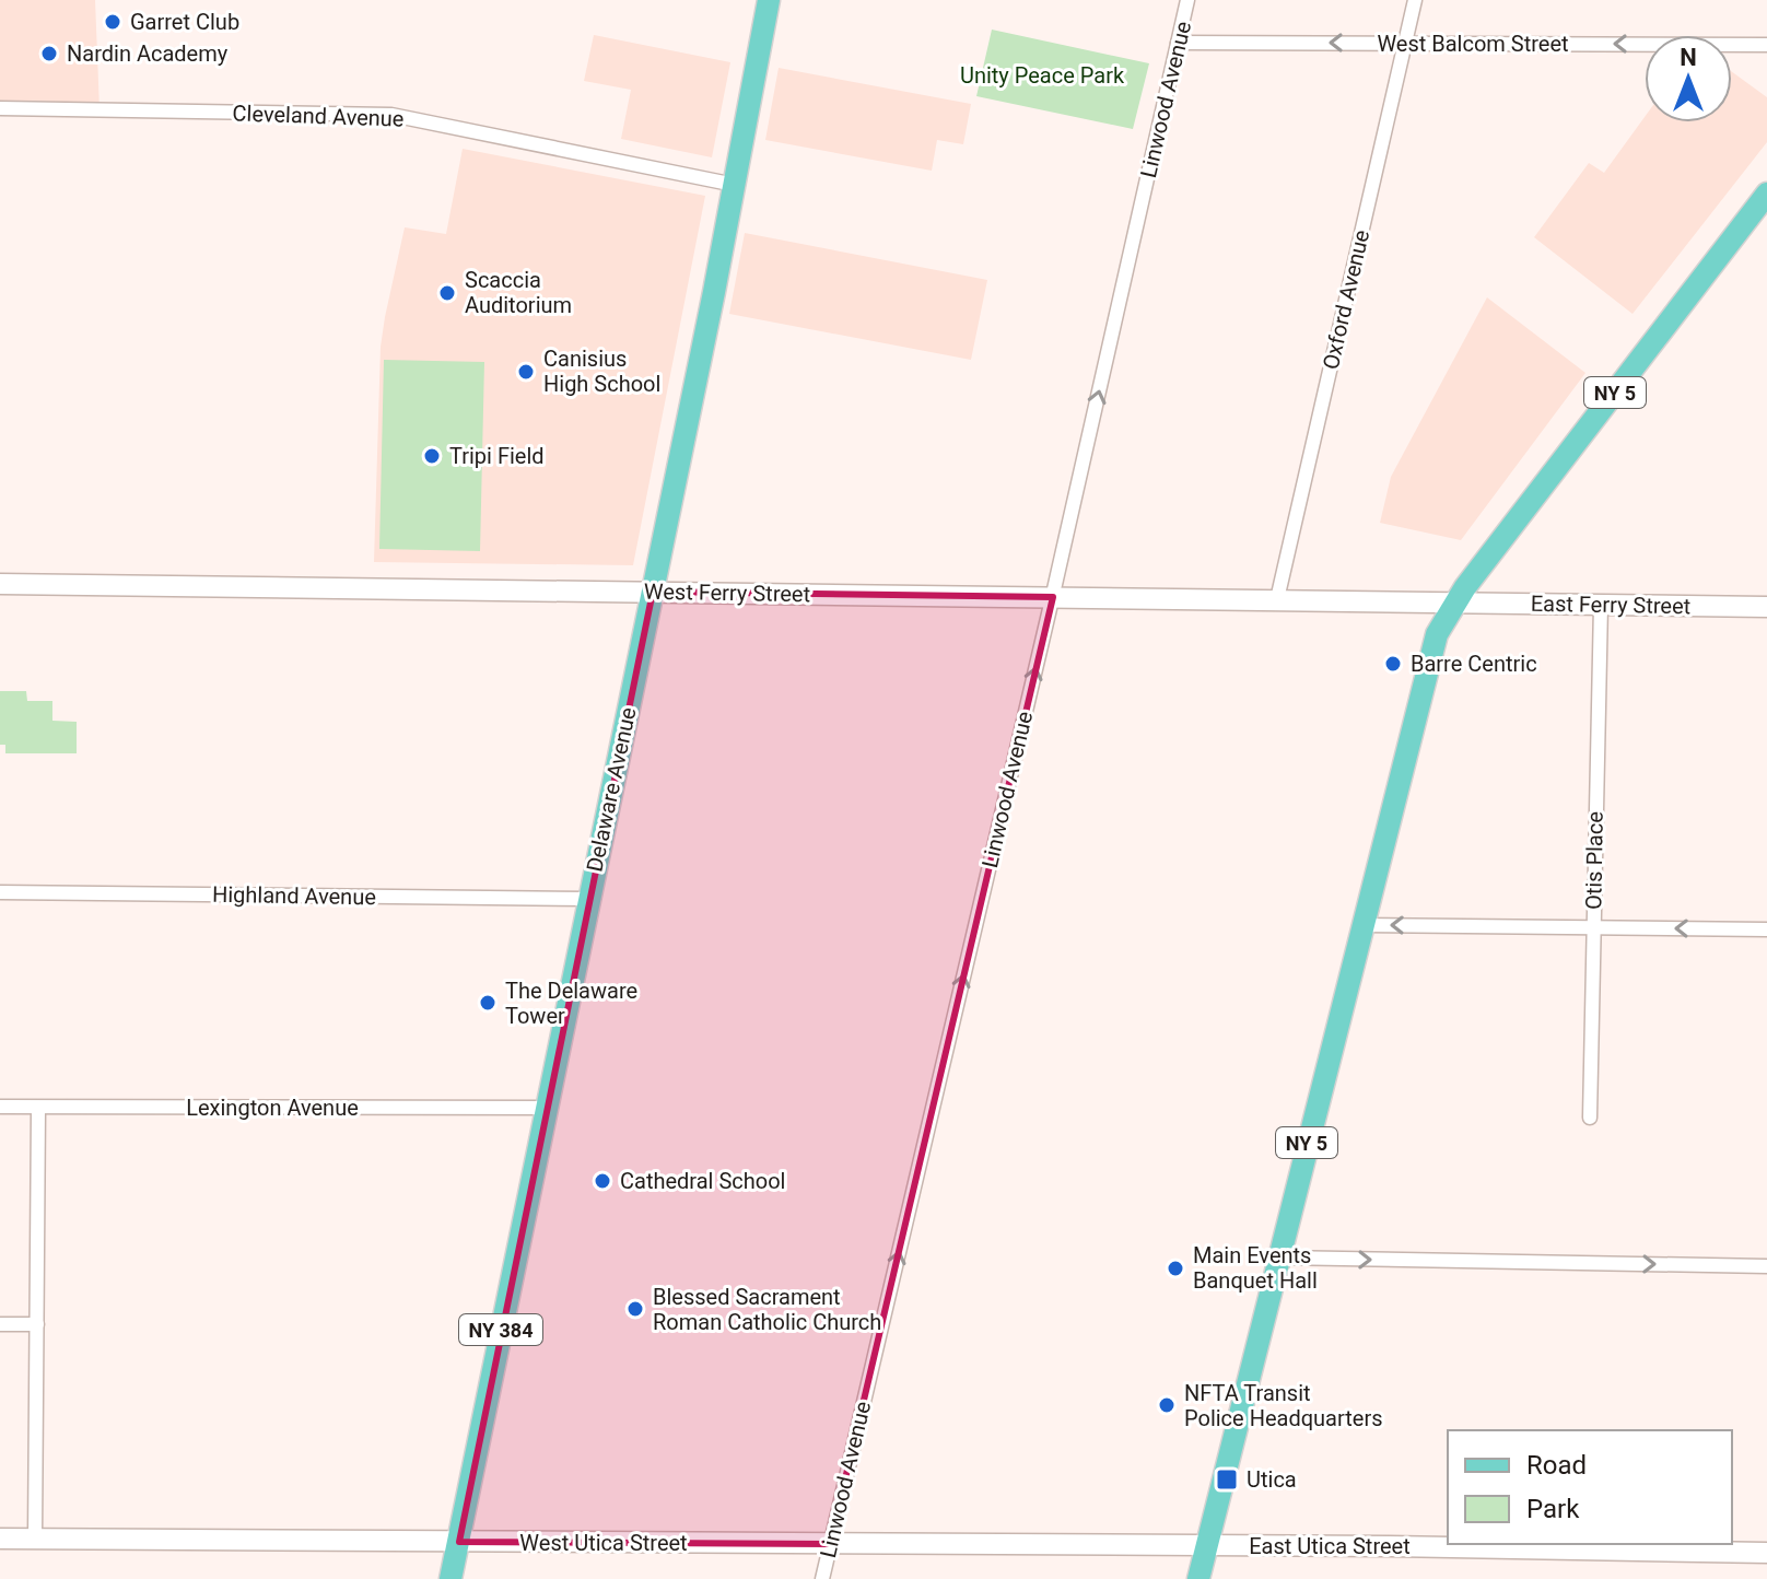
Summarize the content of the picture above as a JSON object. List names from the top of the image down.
{
  "streets": {
    "main road": ["NY 5", "Delaware Avenue", "NY 384"],
    "street": [
      "West Balcom Street",
      "Linwood Avenue",
      "Cleveland Avenue",
      "Oxford Avenue",
      "West Ferry Street",
      "East Ferry Street",
      "Otis Place",
      "Highland Avenue",
      "Lexington Avenue",
      "West Utica Street",
      "East Utica Street"
    ]
  },
  "crossings": [
    ["West Balcom Street", "Linwood Avenue"],
    ["West Balcom Street", "Oxford Avenue"],
    ["Linwood Avenue", "West Ferry Street"],
    ["Linwood Avenue", "West Utica Street"],
    ["Cleveland Avenue", "Delaware Avenue"],
    ["Oxford Avenue", "West Ferry Street"],
    ["NY 5", "West Ferry Street"],
    ["NY 5", "East Ferry Street"],
    ["NY 5", "West Utica Street"],
    ["NY 5", "East Utica Street"],
    ["West Ferry Street", "East Ferry Street"],
    ["West Ferry Street", "Delaware Avenue"],
    ["East Ferry Street", "Otis Place"],
    ["Delaware Avenue", "Highland Avenue"],
    ["Delaware Avenue", "Lexington Avenue"],
    ["Delaware Avenue", "West Utica Street"],
    ["West Utica Street", "East Utica Street"]
  ],
  "one_way": ["West Balcom Street", "Linwood Avenue"],
  "parks": ["Unity Peace Park"],
  "places": {
    "other": [
      "Garret Club",
      "Nardin Academy",
      "Scaccia Auditorium",
      "Canisius High School",
      "Tripi Field",
      "Barre Centric",
      "The Delaware Tower",
      "Cathedral School",
      "Main Events Banquet Hall",
      "Blessed Sacrament Roman Catholic Church",
      "NFTA Transit Police Headquarters"
    ],
    "transit": ["Utica"]
  },
  "legend": ["Road", "Park"],
  "north": "top"
}
